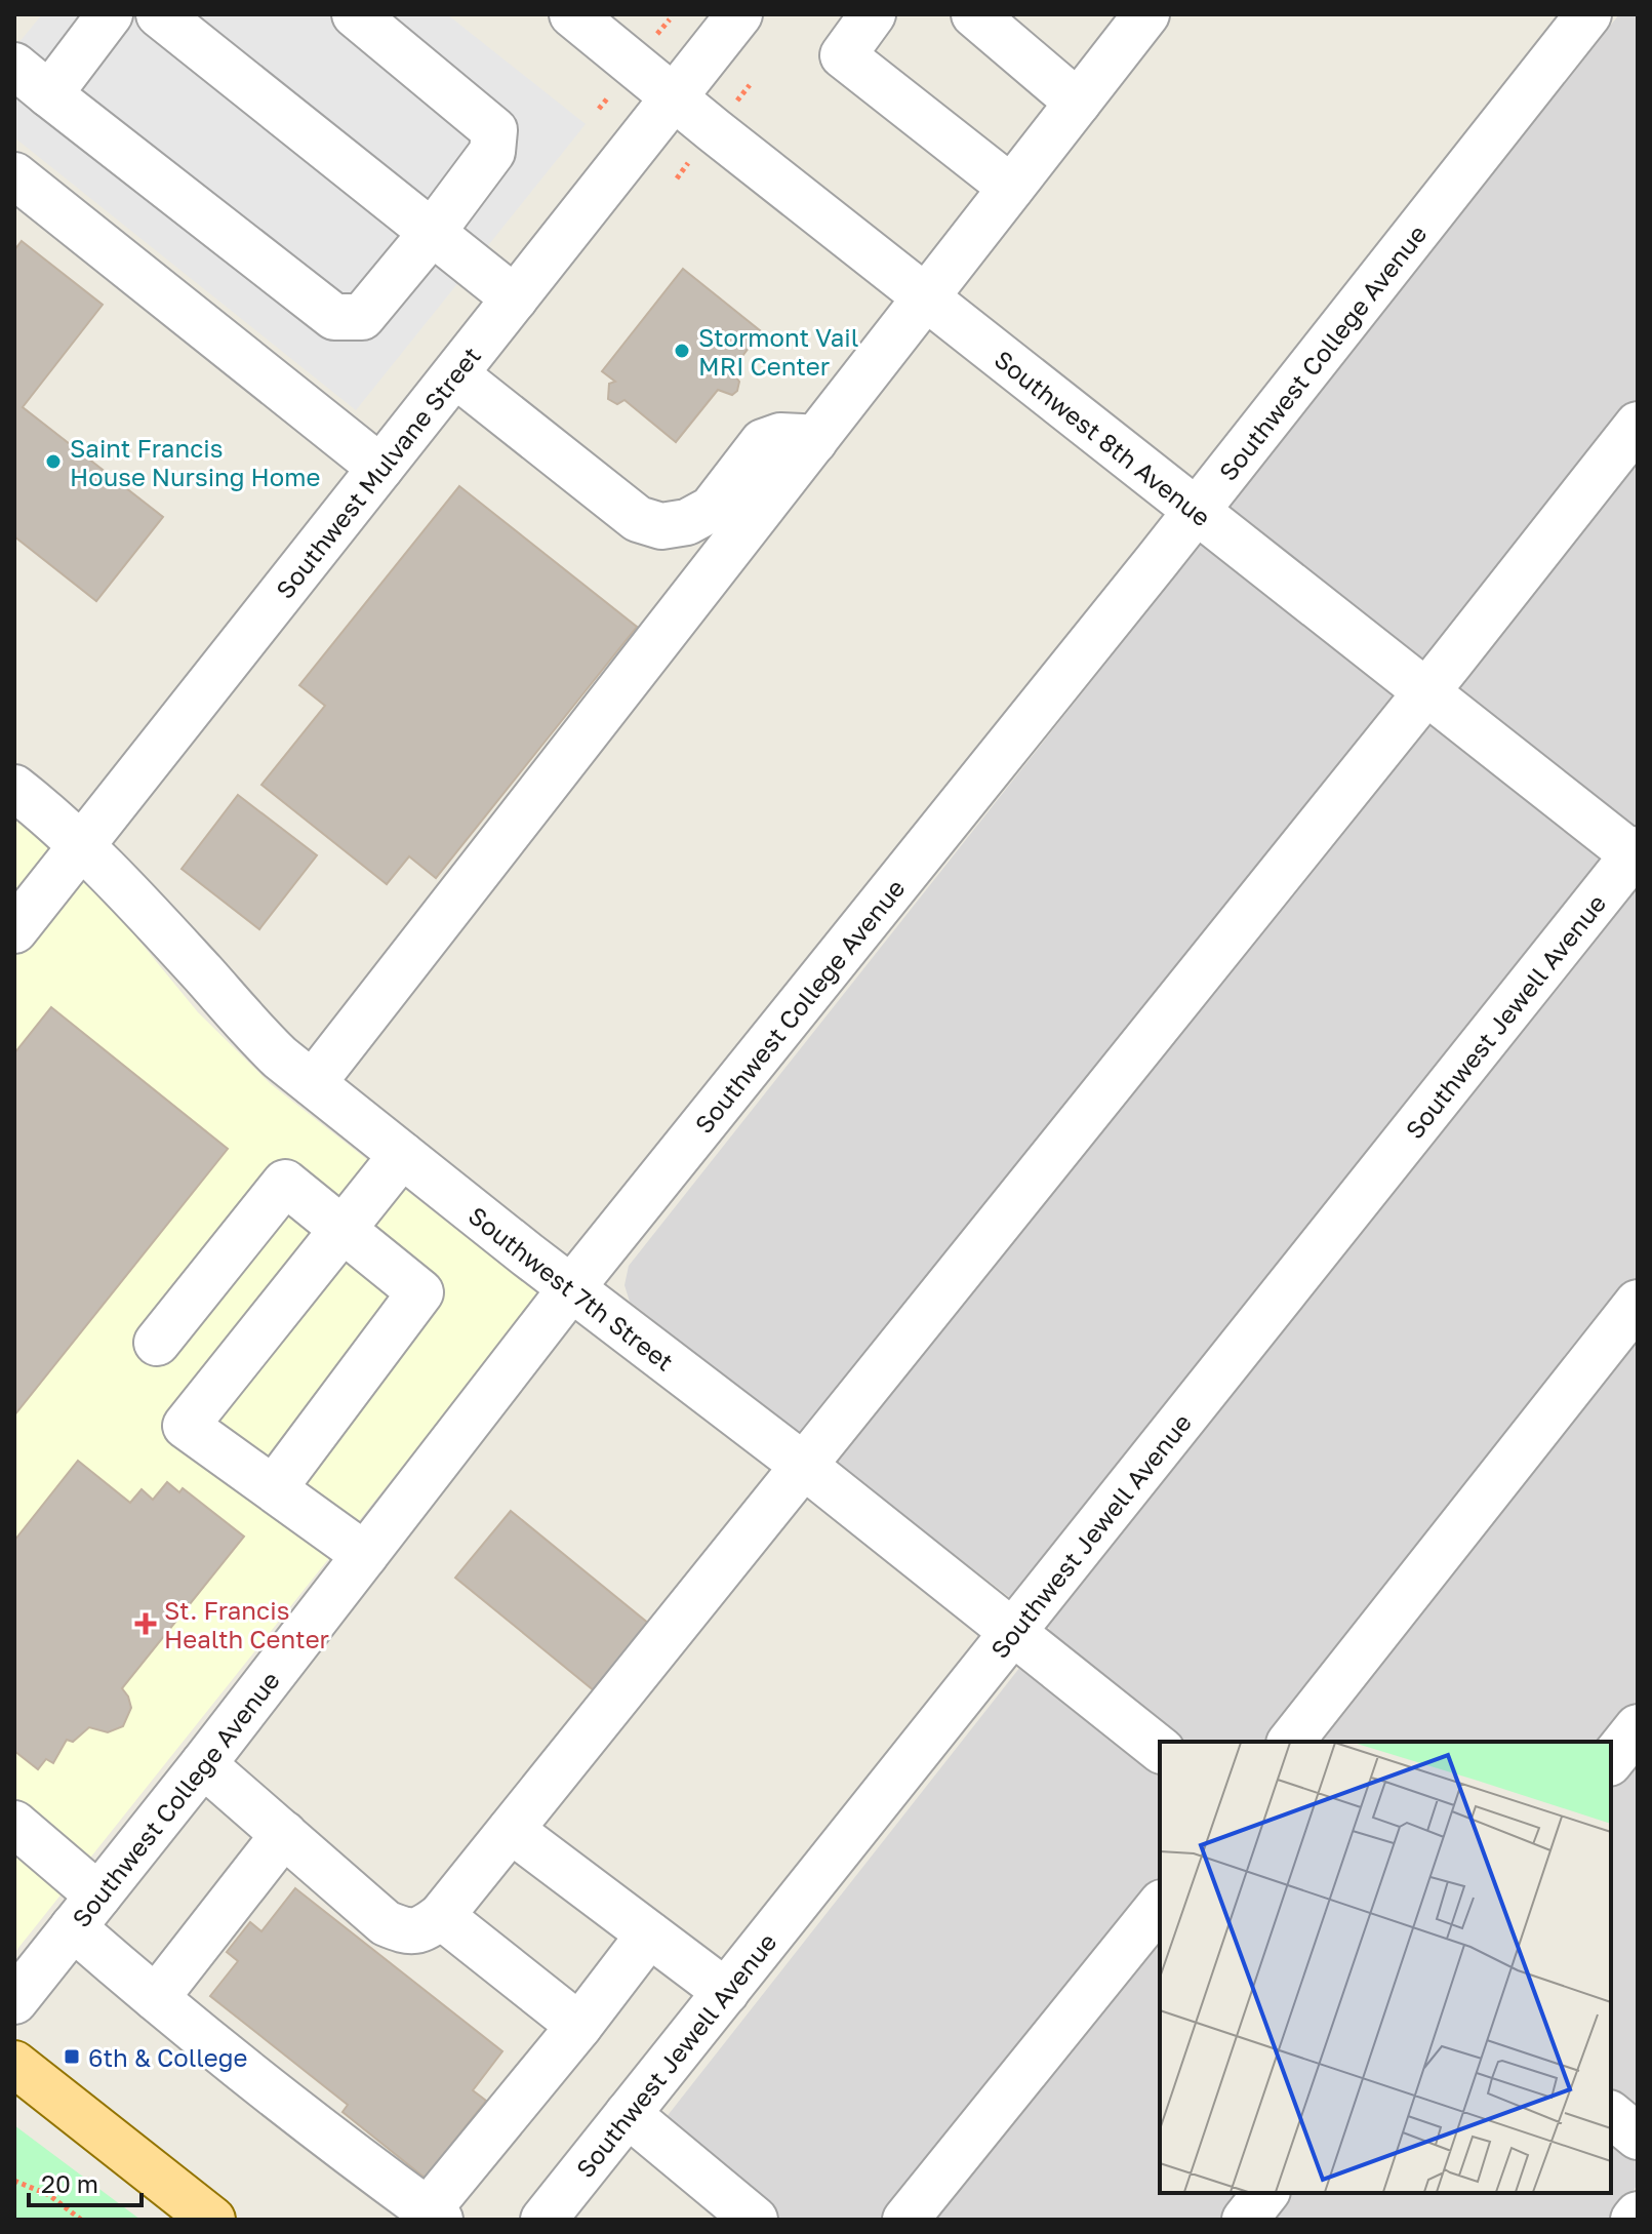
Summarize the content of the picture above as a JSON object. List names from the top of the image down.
{
  "streets": {
    "street": [
      "Southwest College Avenue",
      "Southwest 8th Avenue",
      "Southwest Mulvane Street",
      "Southwest Jewell Avenue",
      "Southwest 7th Street"
    ]
  },
  "crossings": [
    ["Southwest College Avenue", "Southwest 8th Avenue"],
    ["Southwest College Avenue", "Southwest 7th Street"],
    ["Southwest 8th Avenue", "Southwest Mulvane Street"],
    ["Southwest 8th Avenue", "Southwest Jewell Avenue"],
    ["Southwest Mulvane Street", "Southwest 7th Street"],
    ["Southwest Jewell Avenue", "Southwest 7th Street"]
  ],
  "places": {
    "other": ["Stormont Vail MRI Center", "Saint Francis House Nursing Home"],
    "health": ["St. Francis Health Center"],
    "transit": ["6th & College"]
  },
  "scale_bar": "20 m"
}
